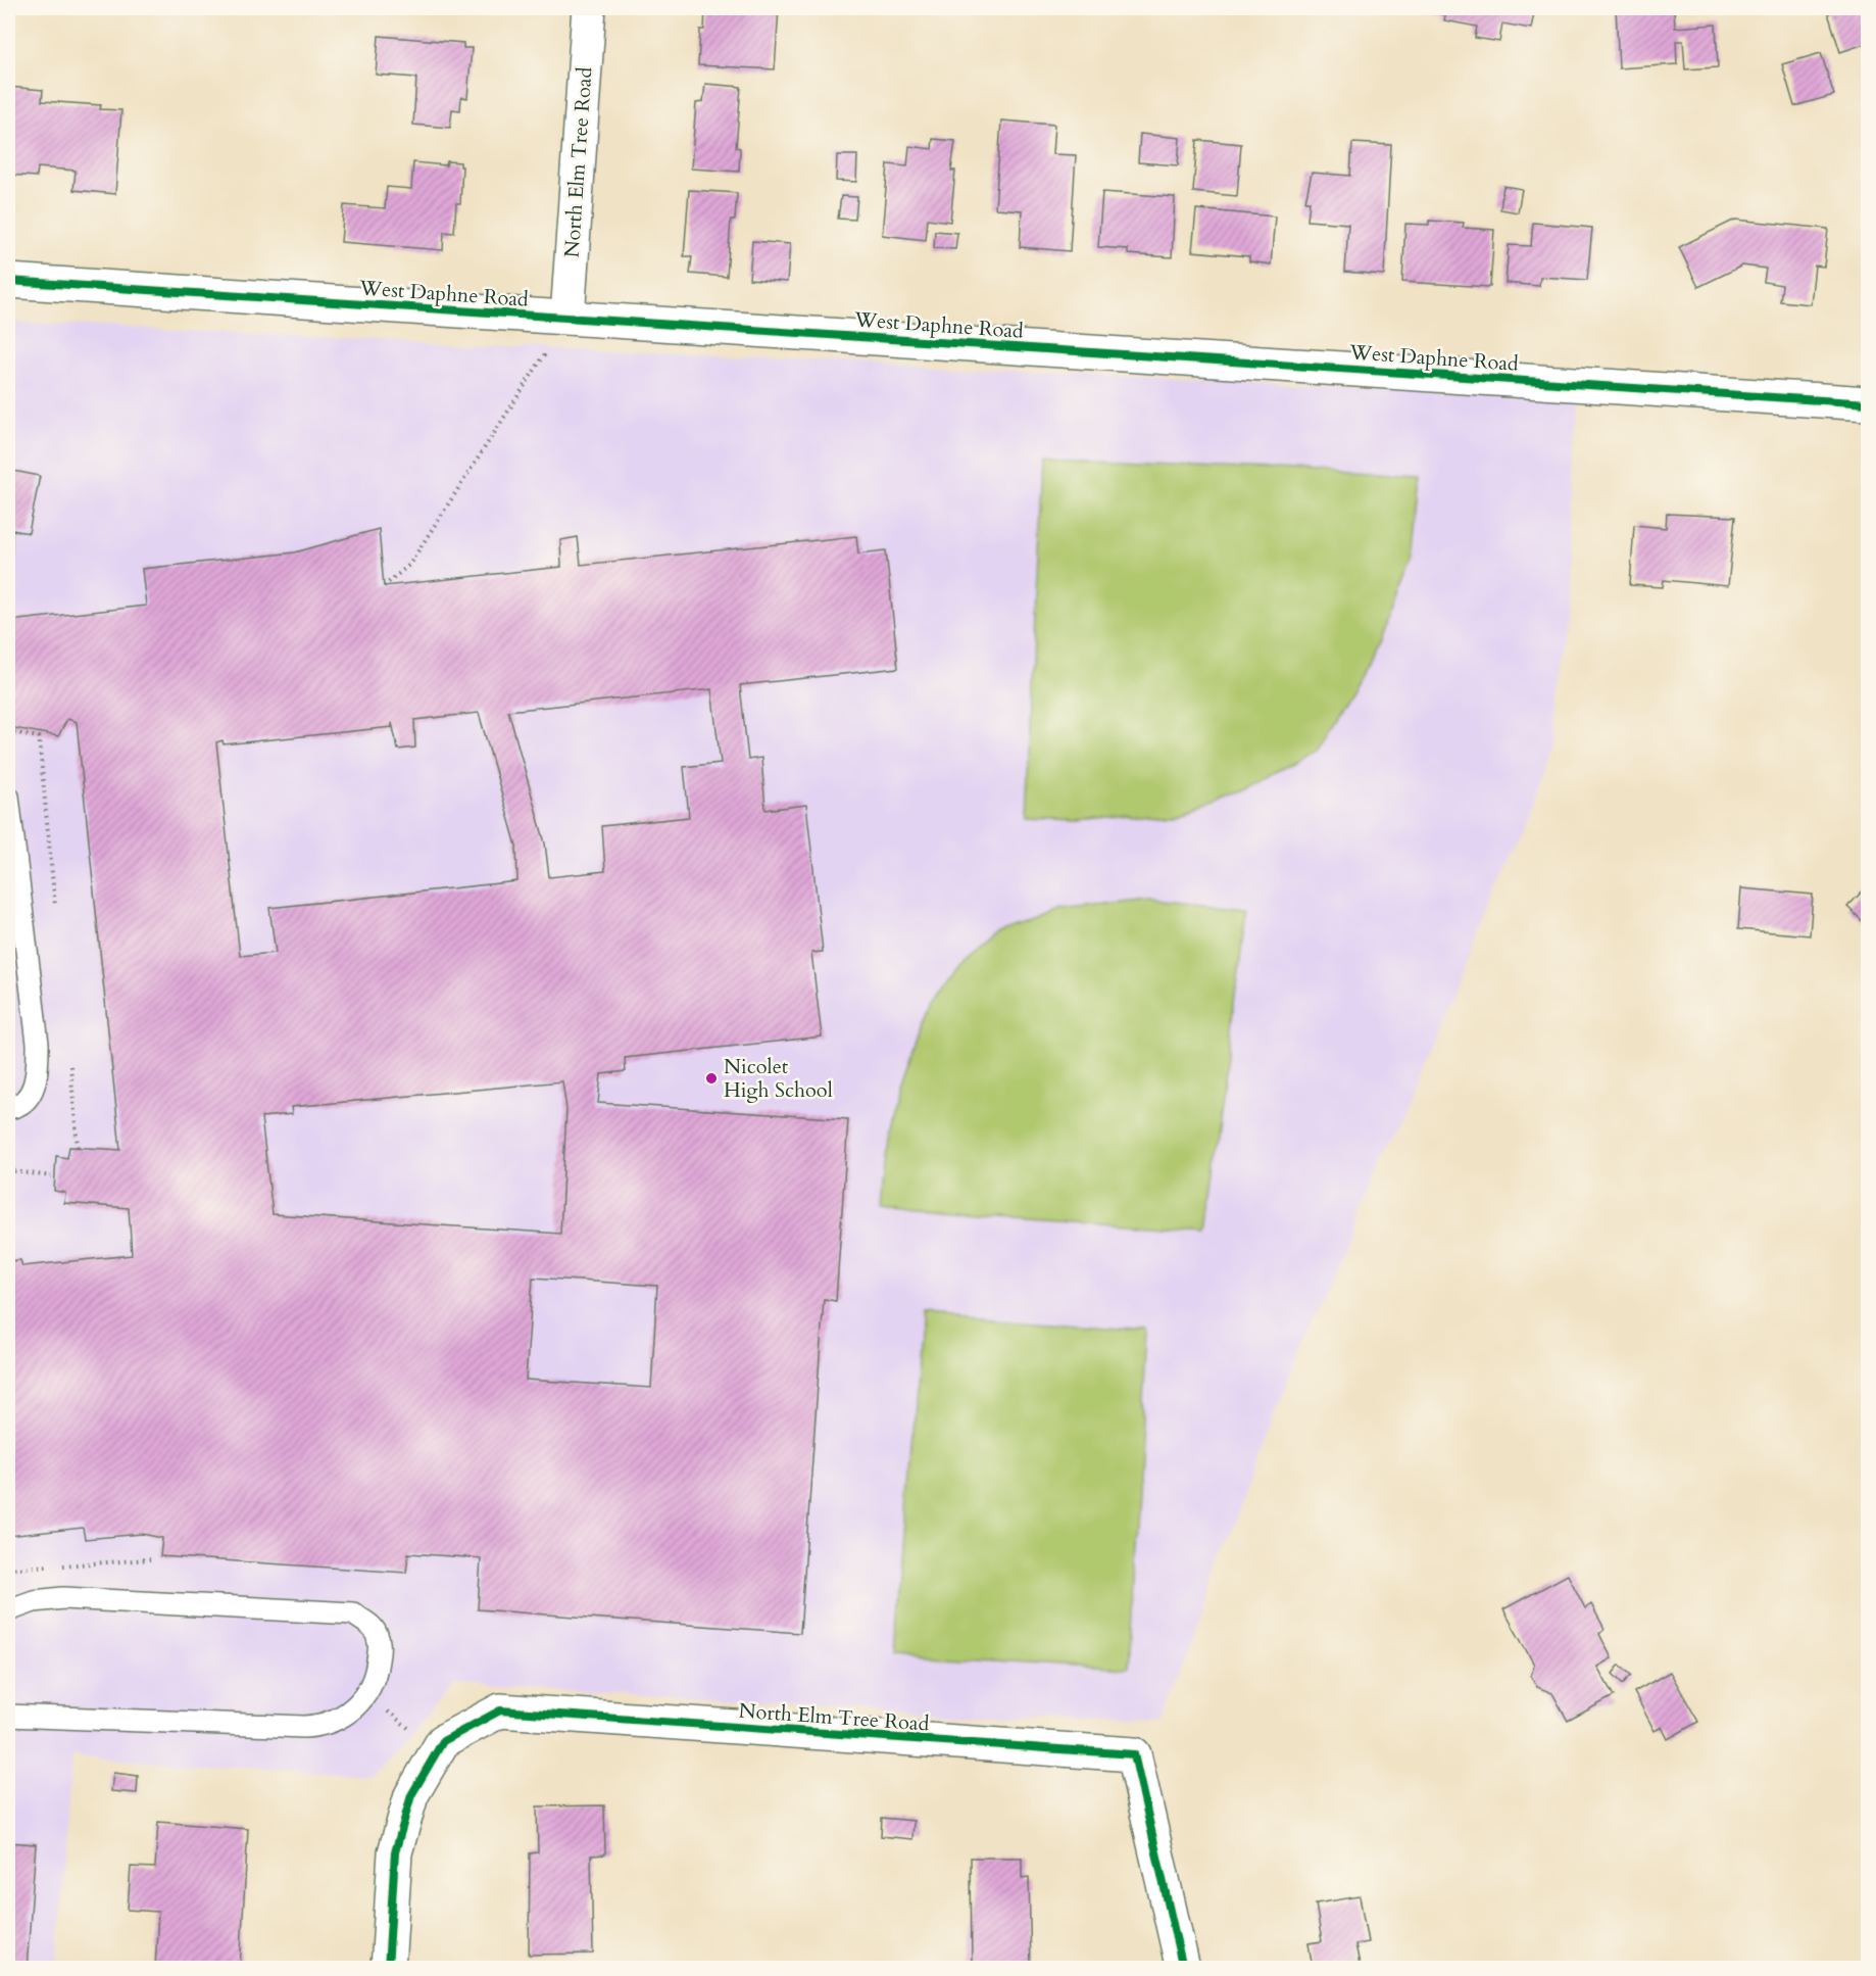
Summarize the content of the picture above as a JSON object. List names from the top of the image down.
{
  "streets": {
    "street": ["North Elm Tree Road", "West Daphne Road"]
  },
  "crossings": [
    ["North Elm Tree Road", "West Daphne Road"]
  ],
  "places": ["Nicolet High School"]
}
